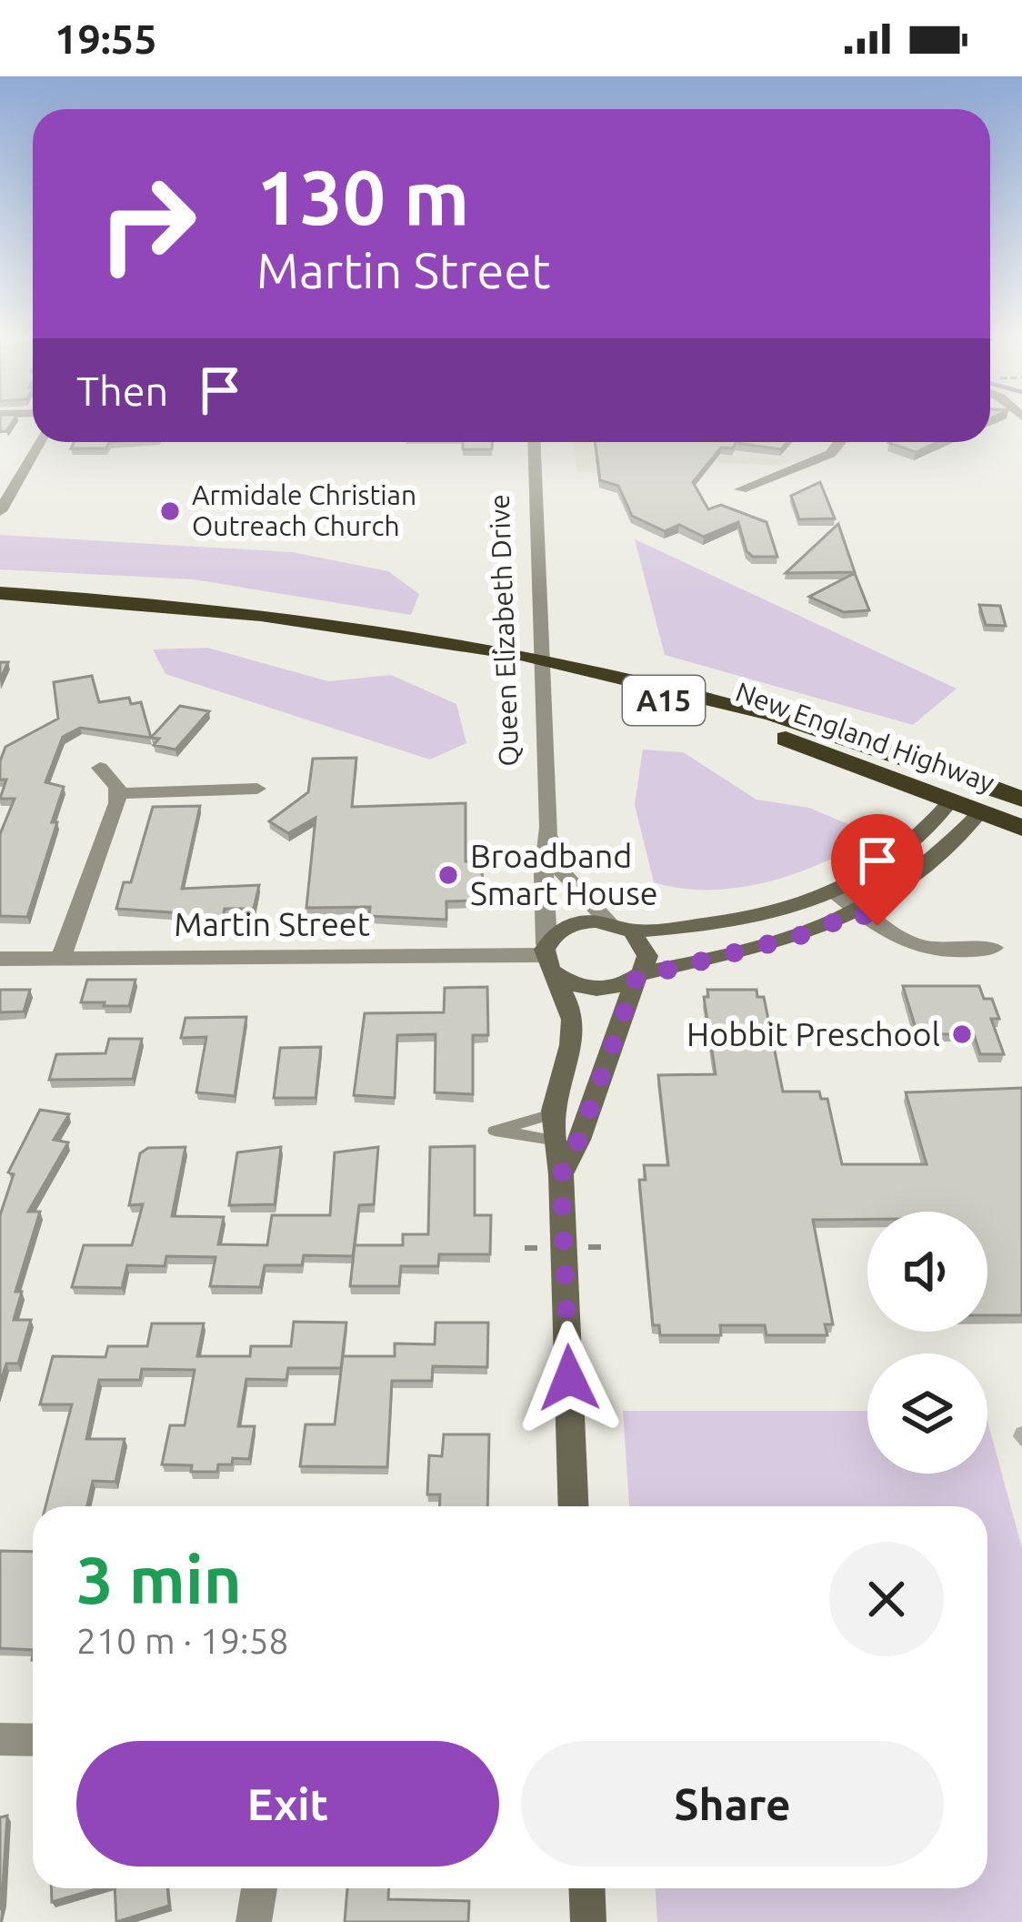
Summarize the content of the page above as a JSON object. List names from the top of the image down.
{
  "streets": {
    "highway": ["A15", "New England Highway"],
    "main road": ["Queen Elizabeth Drive"],
    "street": ["Martin Street"]
  },
  "crossings": [
    ["Queen Elizabeth Drive", "Martin Street"]
  ],
  "places": ["Armidale Christian Outreach Church", "Broadband Smart House", "Hobbit Preschool"],
  "page": {
    "status": "19:55",
    "turn": ["130 m", "Martin Street"],
    "then": "Then",
    "heading": ["3 min", "210 m · 19:58"],
    "buttons": ["Exit", "Share"]
  }
}
